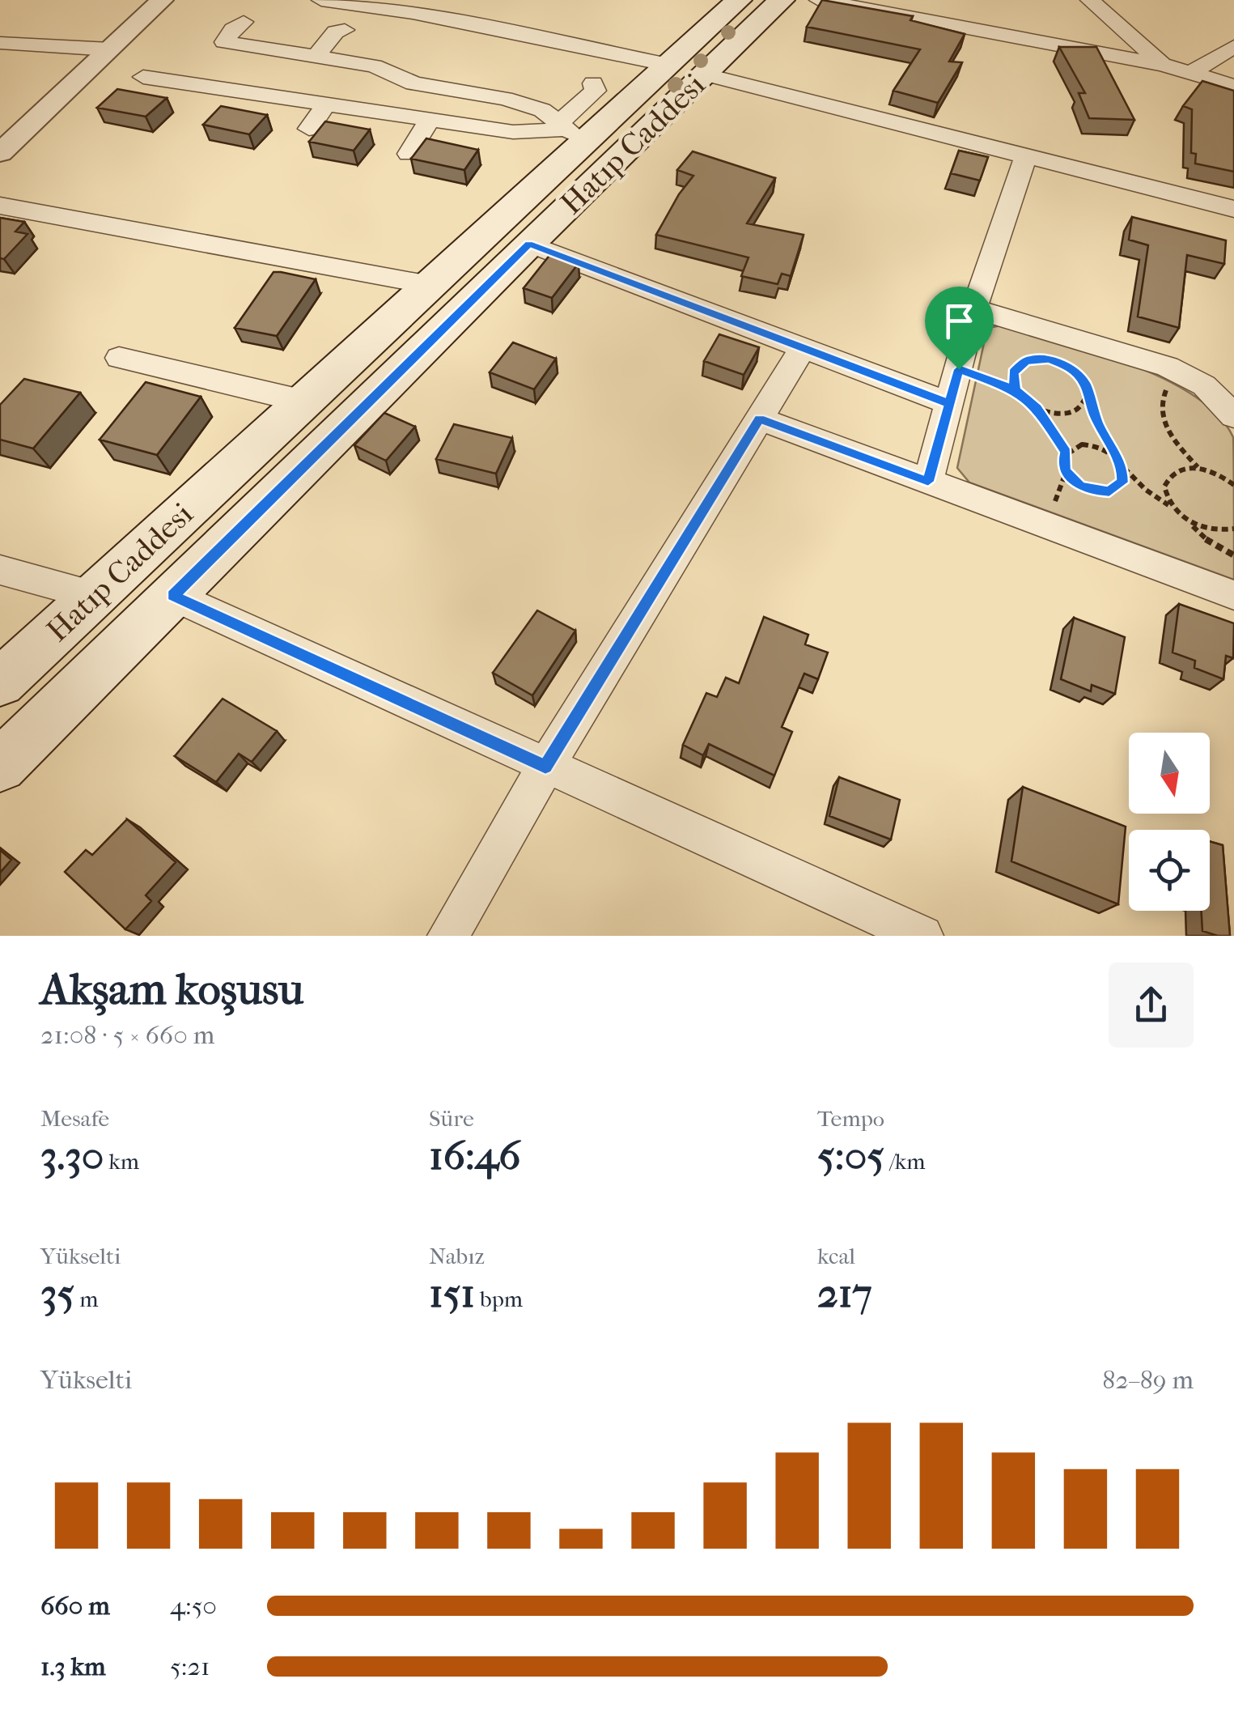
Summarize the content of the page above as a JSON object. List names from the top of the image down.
{
  "streets": {
    "main road": ["Hatıp Caddesi"]
  },
  "north": "bottom",
  "page": {
    "heading": ["Akşam koşusu", "21:08 · 5 × 660 m"],
    "stats": [
      ["Mesafe", "3.30 km"],
      ["Süre", "16:46"],
      ["Tempo", "5:05 /km"],
      ["Yükselti", "35 m"],
      ["Nabız", "151 bpm"],
      ["kcal", "217"]
    ],
    "chart": ["Yükselti", "82–89 m"],
    "list": [
      {
        "name": "660 m",
        "note": "4:50"
      },
      {
        "name": "1.3 km",
        "note": "5:21"
      }
    ]
  }
}
